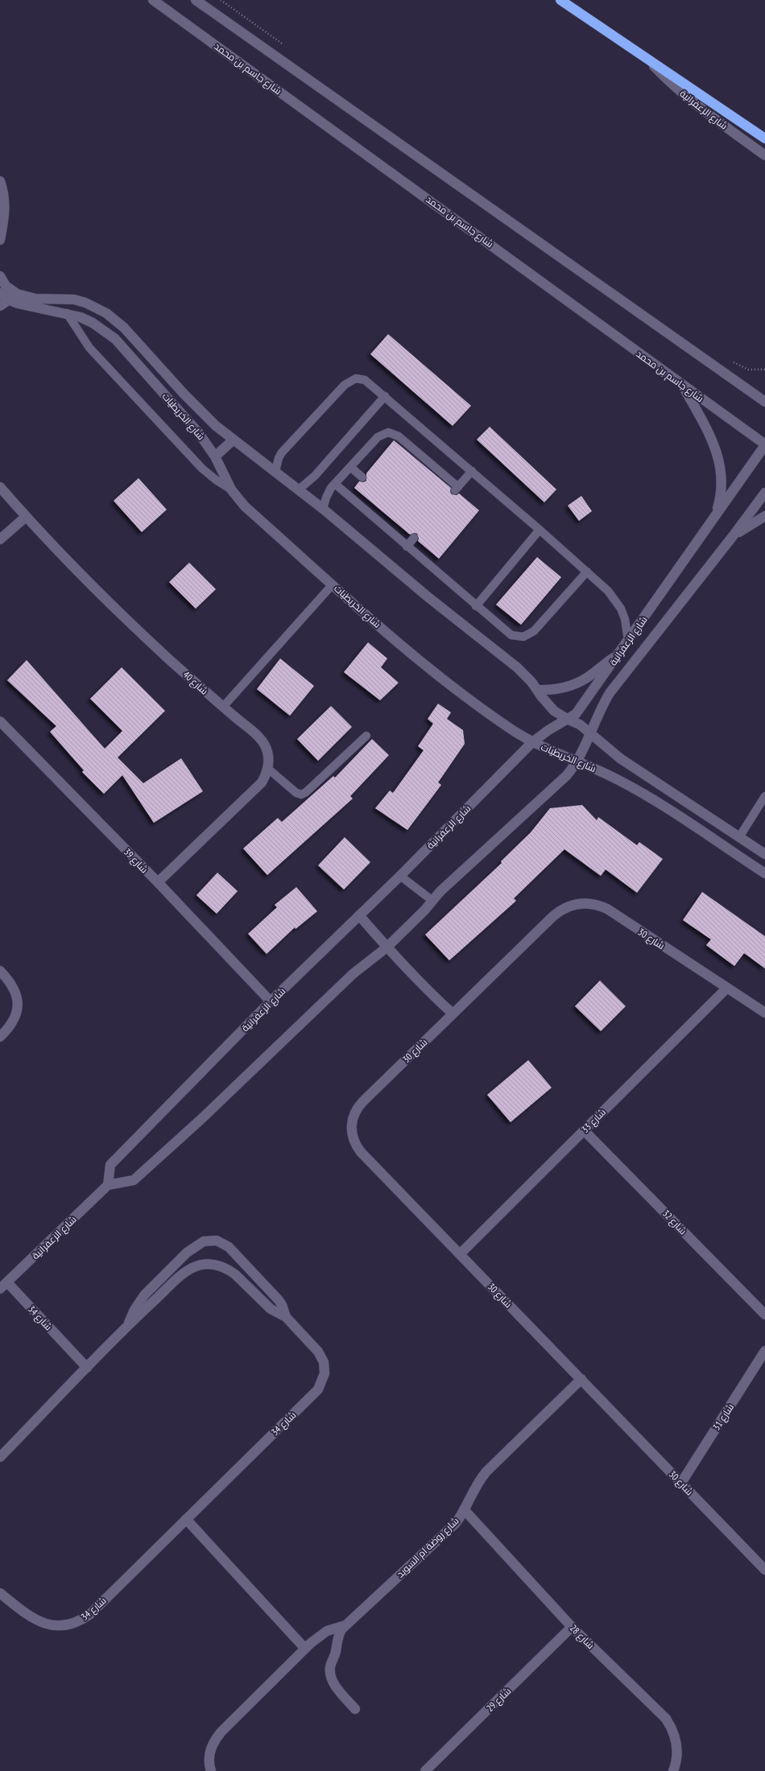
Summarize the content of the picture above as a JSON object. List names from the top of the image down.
{
  "streets": {
    "street": [
      "شارع جاسم بن محمد",
      "شارع الزعفرانية",
      "شارع الخريطيات",
      "شارع 40",
      "شارع 39",
      "شارع 30",
      "شارع 33",
      "شارع 32",
      "شارع 34",
      "شارع 31",
      "شارع روضة ام السويد",
      "شارع 28",
      "شارع 29"
    ]
  },
  "crossings": [
    ["شارع جاسم بن محمد", "شارع الزعفرانية"],
    ["شارع الزعفرانية", "شارع الخريطيات"],
    ["شارع الزعفرانية", "شارع 39"],
    ["شارع الزعفرانية", "شارع 34"],
    ["شارع 30", "شارع 33"],
    ["شارع 30", "شارع 31"],
    ["شارع 30", "شارع روضة ام السويد"],
    ["شارع 33", "شارع 32"],
    ["شارع روضة ام السويد", "شارع 28"],
    ["شارع 28", "شارع 29"]
  ]
}
